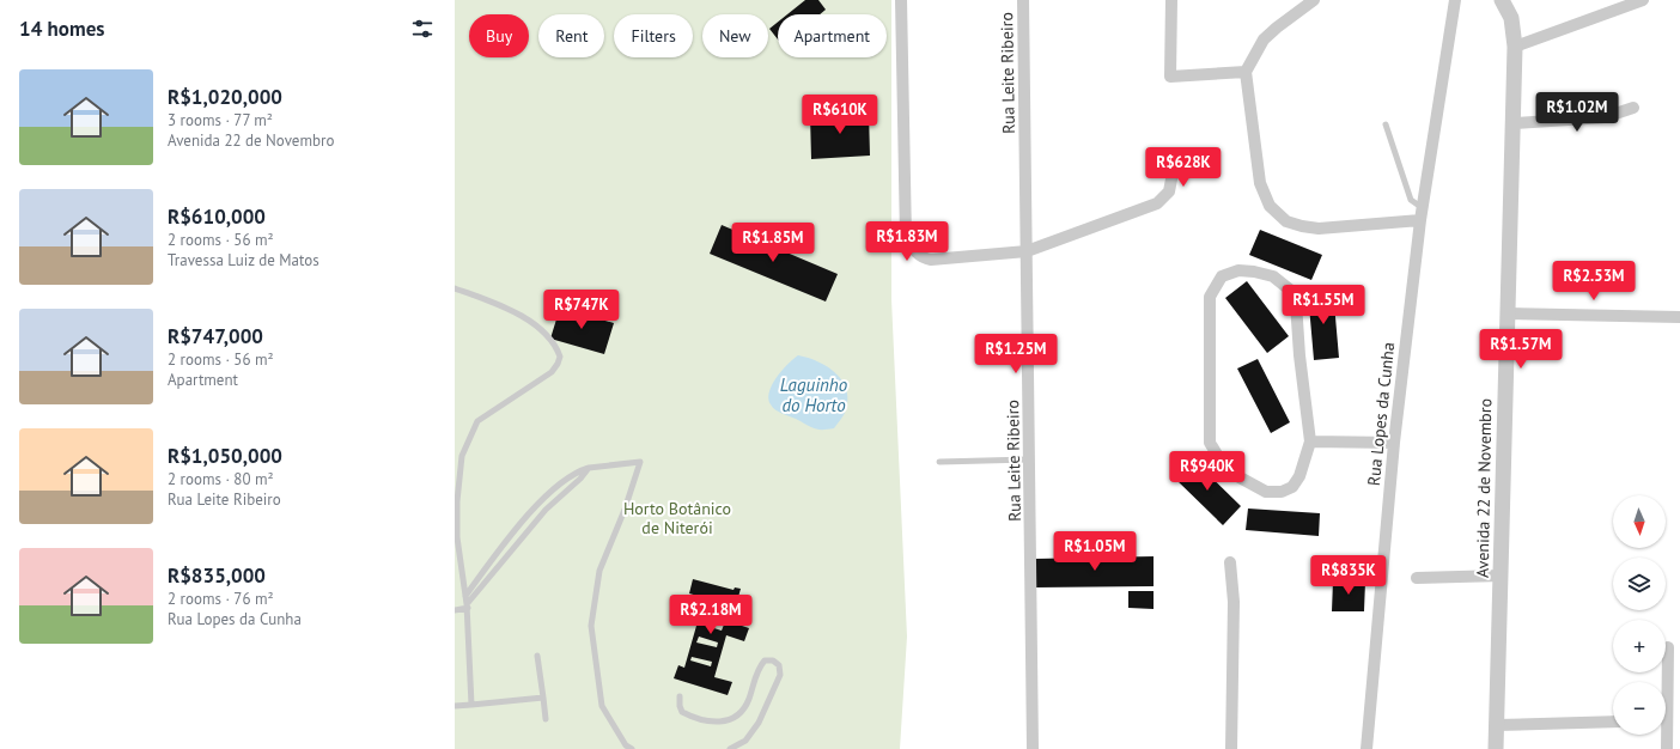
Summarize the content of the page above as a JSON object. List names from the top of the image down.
{
  "streets": {
    "street": ["Rua Leite Ribeiro", "Rua Lopes da Cunha", "Avenida 22 de Novembro"]
  },
  "water": ["Laguinho do Horto"],
  "parks": ["Horto Botânico de Niterói"],
  "north": "bottom",
  "page": {
    "heading": "14 homes",
    "chip": [
      "Buy",
      "Rent",
      "Filters",
      "New",
      "Apartment"
    ],
    "list": [
      {
        "name": "R$1,020,000",
        "note": "3 rooms · 77 m² · Avenida 22 de Novembro"
      },
      {
        "name": "R$610,000",
        "note": "2 rooms · 56 m² · Travessa Luiz de Matos"
      },
      {
        "name": "R$747,000",
        "note": "2 rooms · 56 m² · Apartment"
      },
      {
        "name": "R$1,050,000",
        "note": "2 rooms · 80 m² · Rua Leite Ribeiro"
      },
      {
        "name": "R$835,000",
        "note": "2 rooms · 76 m² · Rua Lopes da Cunha"
      }
    ],
    "price": [
      "R$1.02M",
      "R$610K",
      "R$628K",
      "R$1.83M",
      "R$1.85M",
      "R$2.53M",
      "R$1.55M",
      "R$747K",
      "R$1.57M",
      "R$1.25M",
      "R$940K",
      "R$1.05M",
      "R$835K",
      "R$2.18M"
    ],
    "map_buttons": ["+", "−"]
  }
}
